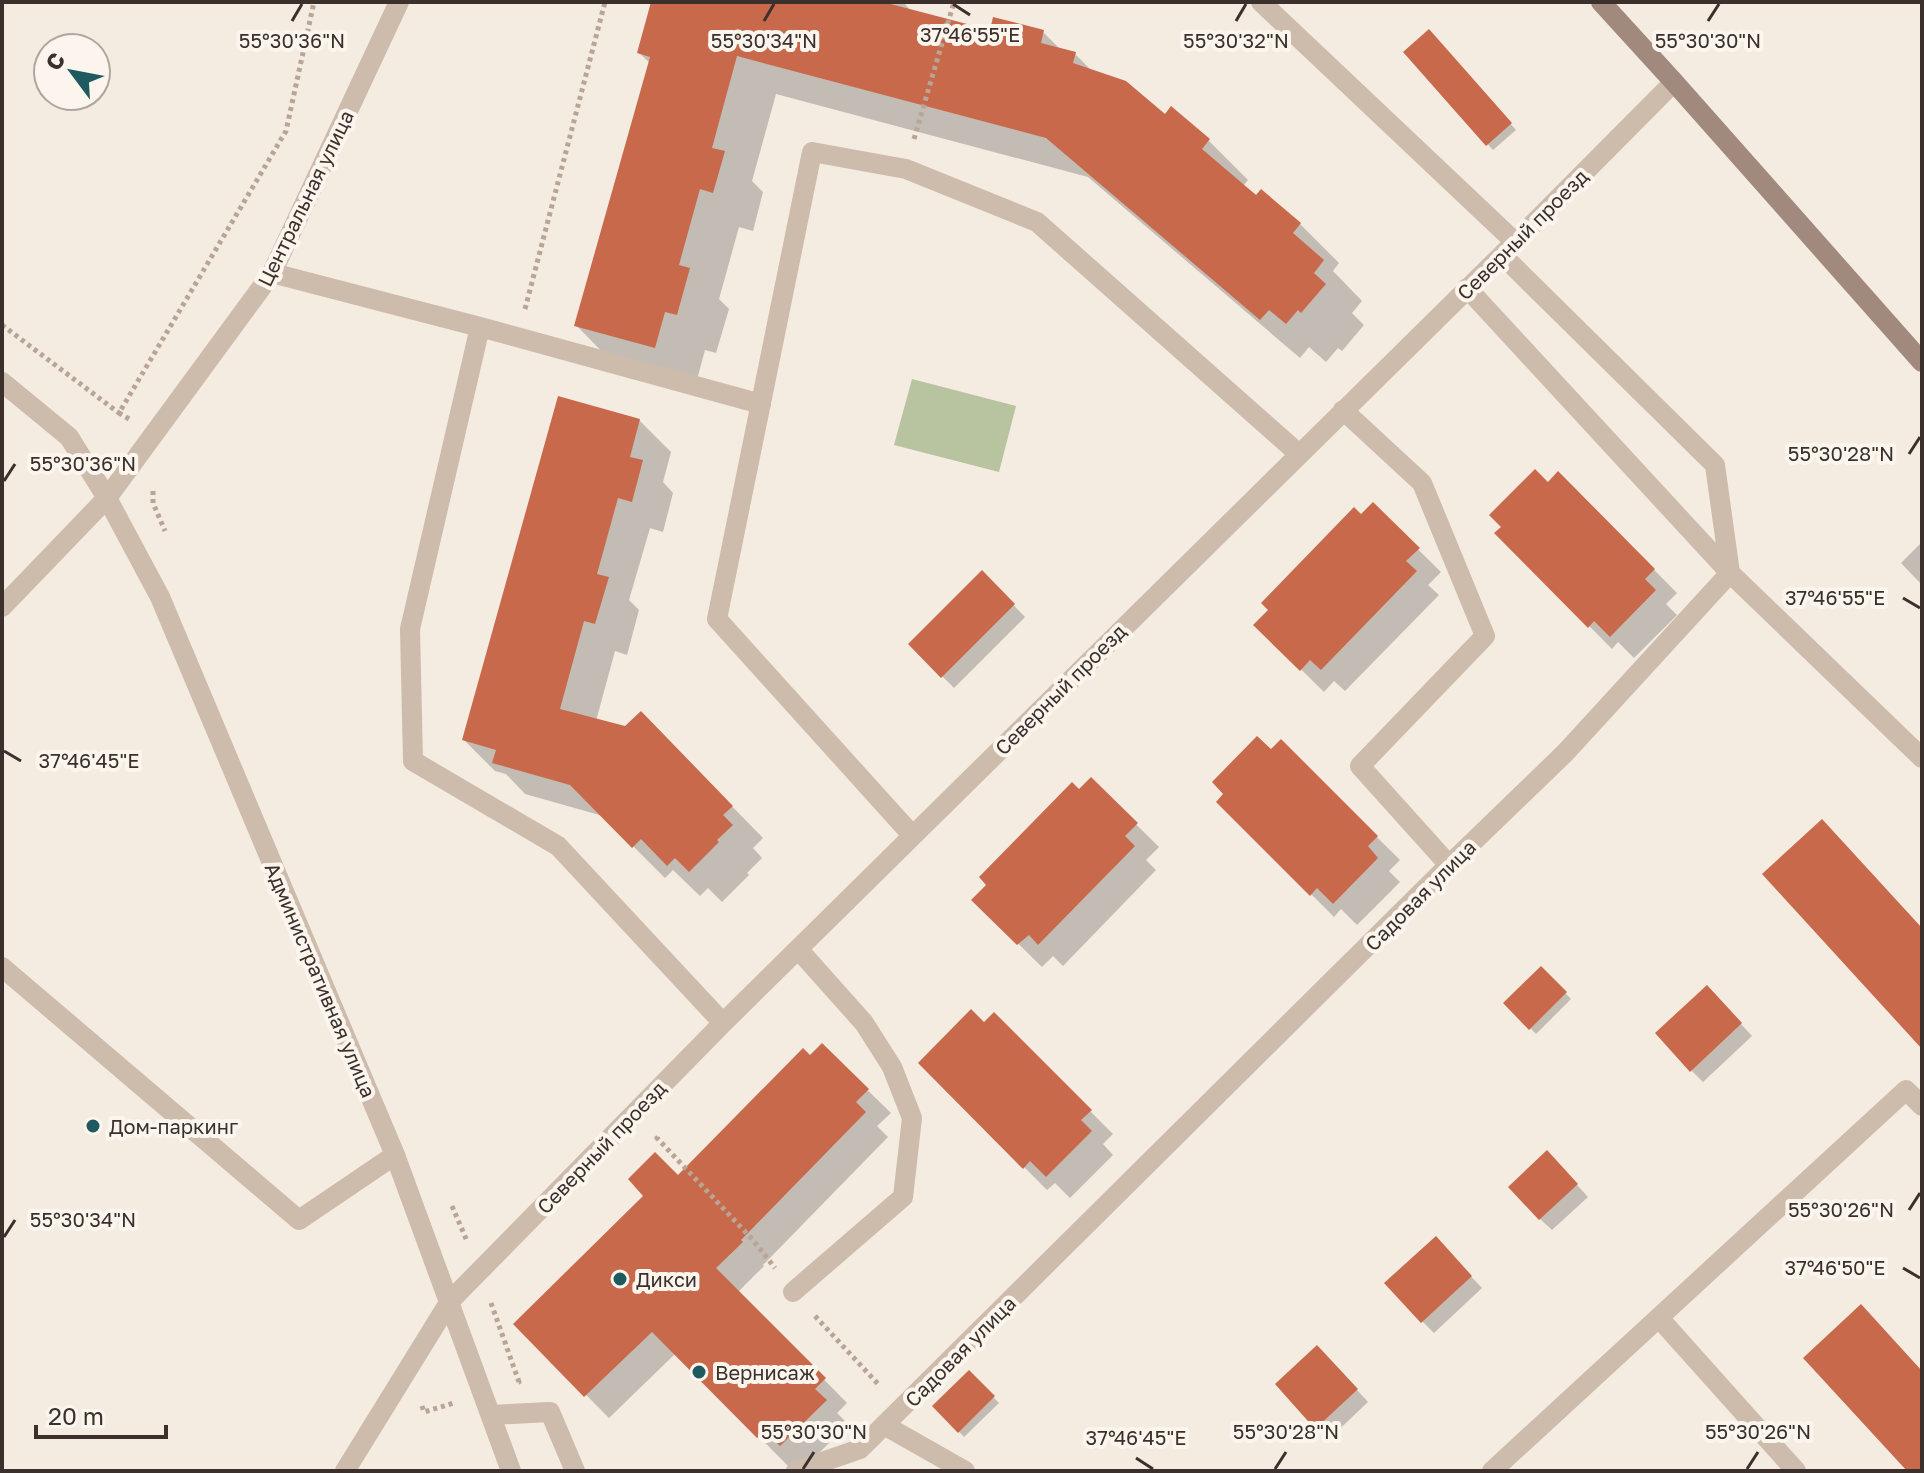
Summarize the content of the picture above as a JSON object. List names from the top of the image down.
{
  "streets": {
    "street": [
      "Центральная улица",
      "Северный проезд",
      "Садовая улица",
      "Административная улица"
    ]
  },
  "crossings": [
    ["Центральная улица", "Административная улица"],
    ["Северный проезд", "Административная улица"]
  ],
  "places": ["Дом-паркинг", "Дикси", "Вернисаж"],
  "scale_bar": "20 m",
  "north": "top left",
  "coordinates": [
    "37°46'55\"E",
    "55°30'36\"N",
    "55°30'34\"N",
    "55°30'32\"N",
    "55°30'30\"N",
    "55°30'28\"N",
    "37°46'45\"E",
    "55°30'26\"N",
    "37°46'50\"E"
  ]
}
